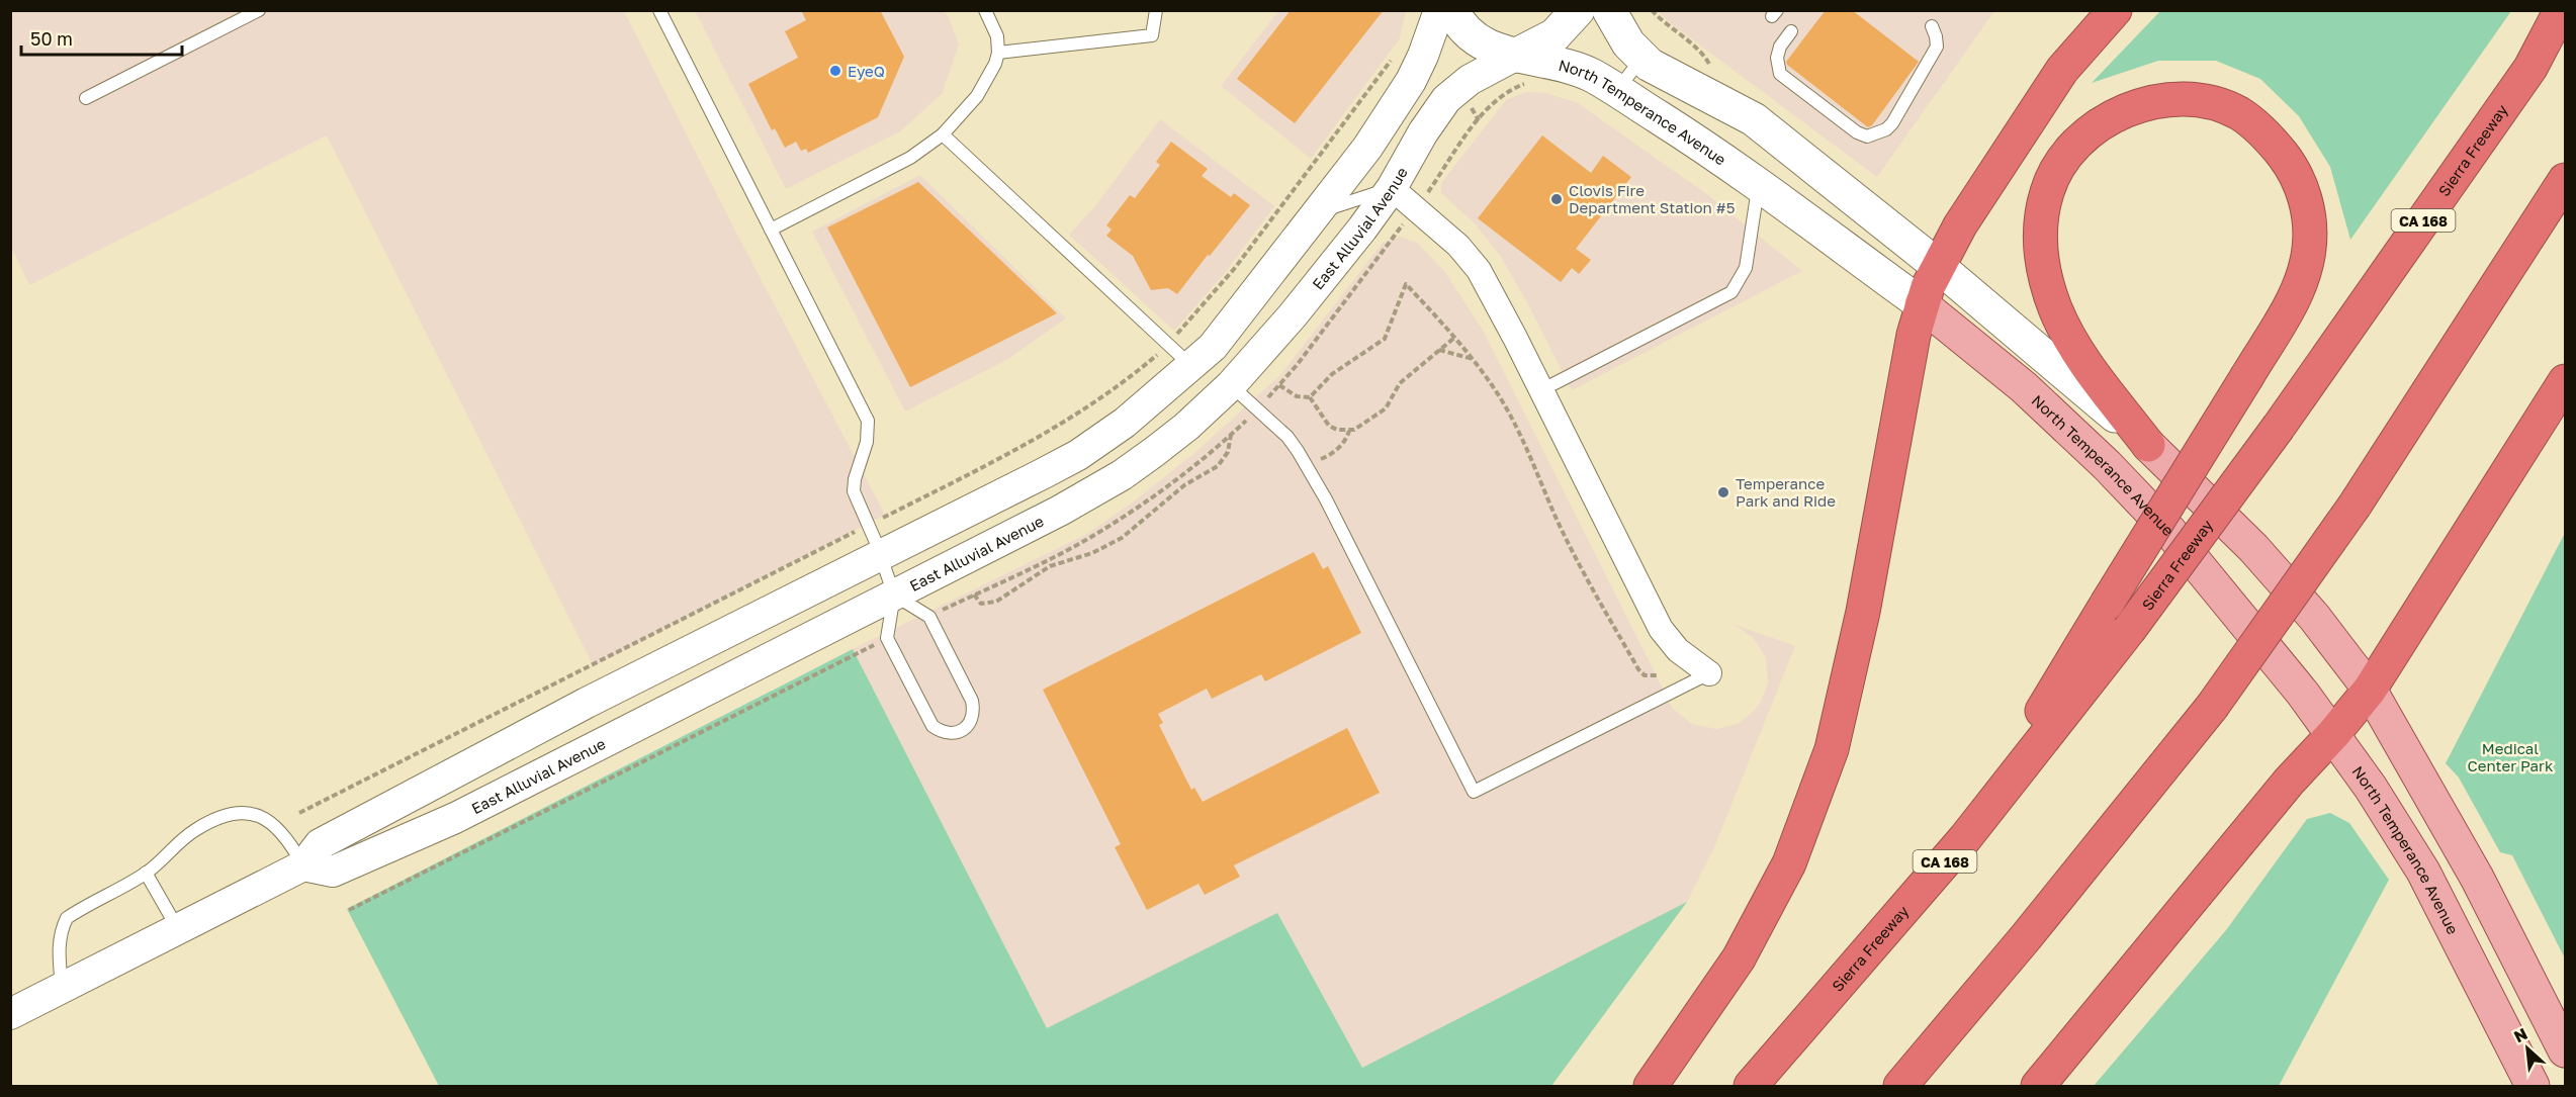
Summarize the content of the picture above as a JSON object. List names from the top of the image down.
{
  "streets": {
    "highway": ["Sierra Freeway", "CA 168"],
    "main road": ["North Temperance Avenue"],
    "street": ["East Alluvial Avenue"]
  },
  "crossings": [
    ["North Temperance Avenue", "East Alluvial Avenue"]
  ],
  "parks": ["Medical Center Park"],
  "places": ["EyeQ", "Clovis Fire Department Station #5", "Temperance Park and Ride"],
  "scale_bar": "50 m",
  "north": "top left"
}
